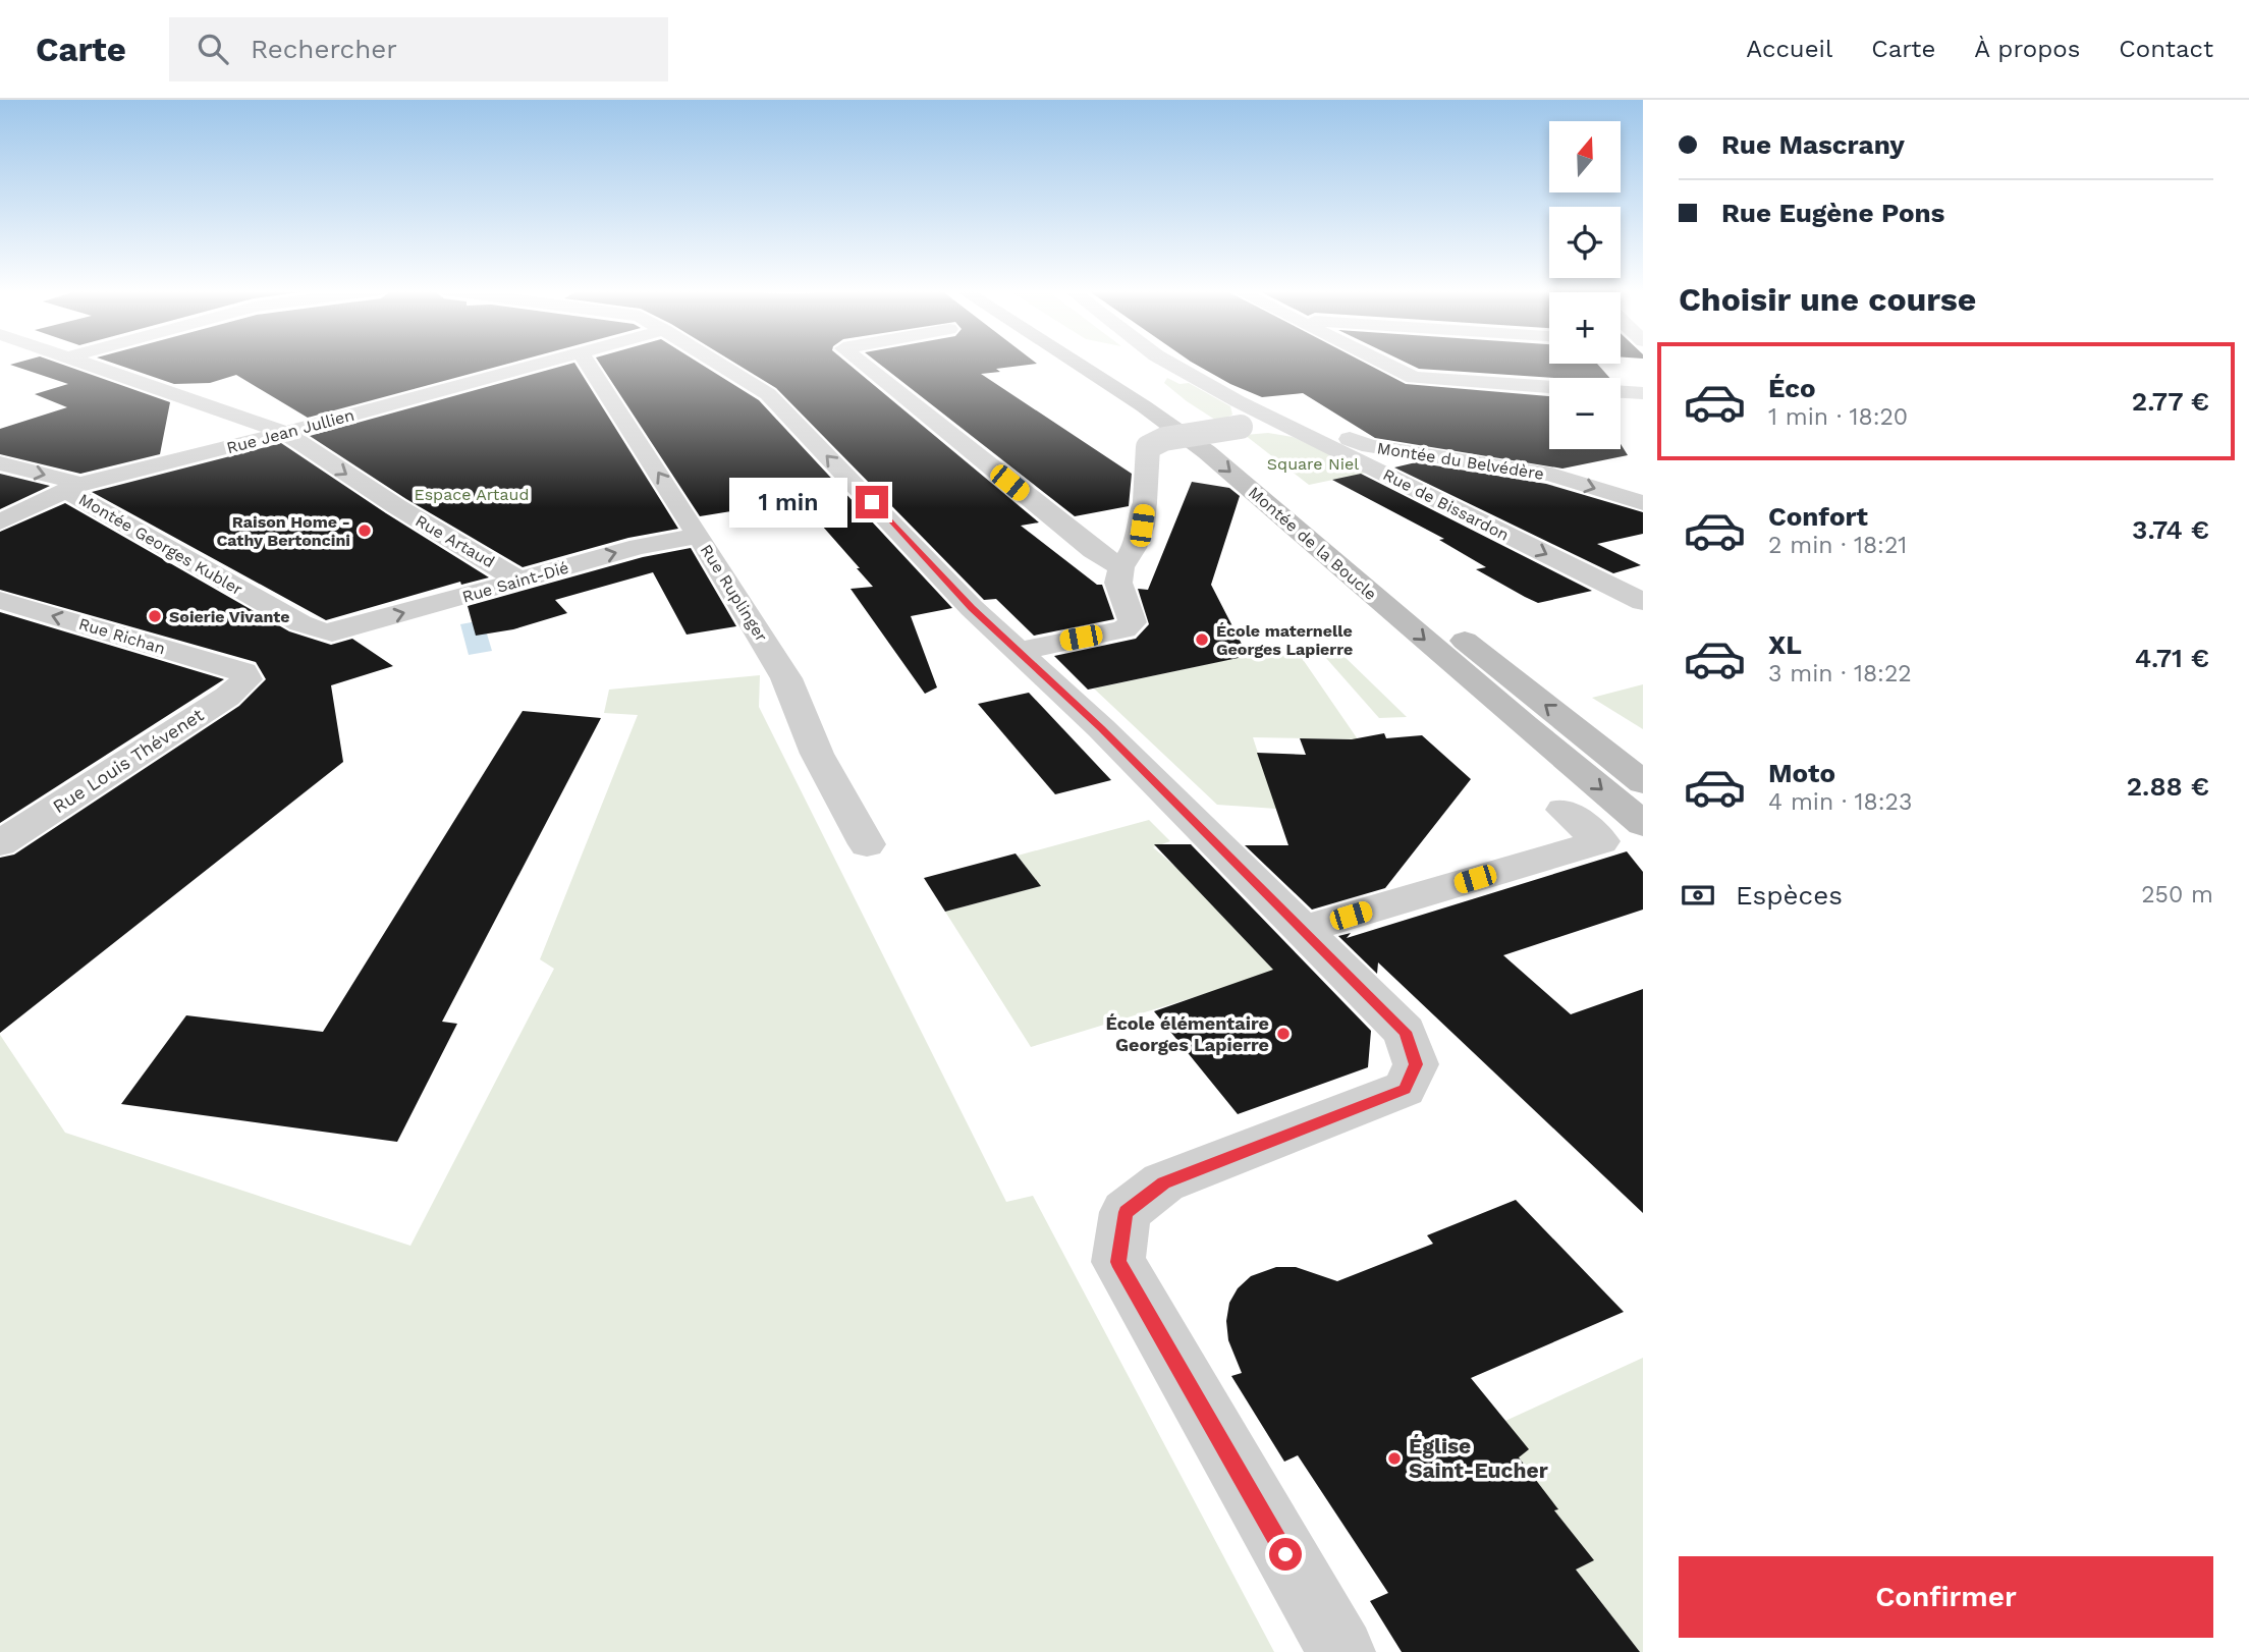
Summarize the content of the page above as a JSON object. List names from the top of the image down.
{
  "streets": {
    "main road": ["Montée de la Boucle"],
    "street": [
      "Rue Jean Jullien",
      "Montée du Belvédère",
      "Rue de Bissardon",
      "Rue Artaud",
      "Montée Georges Kubler",
      "Rue Saint-Dié",
      "Rue Ruplinger",
      "Rue Richan",
      "Rue Louis Thévenet"
    ]
  },
  "crossings": [
    ["Rue Jean Jullien", "Rue Artaud"],
    ["Rue Jean Jullien", "Montée Georges Kubler"],
    ["Montée du Belvédère", "Rue de Bissardon"],
    ["Rue Artaud", "Rue Saint-Dié"],
    ["Montée Georges Kubler", "Rue Saint-Dié"],
    ["Rue Saint-Dié", "Rue Ruplinger"],
    ["Rue Richan", "Rue Louis Thévenet"]
  ],
  "one_way": ["Rue Artaud", "Rue Saint-Dié", "Rue Richan"],
  "parks": ["Square Niel", "Espace Artaud"],
  "places": [
    "Raison Home - Cathy Bertoncini",
    "Soierie Vivante",
    "École maternelle Georges Lapierre",
    "École élémentaire Georges Lapierre",
    "Église Saint-Eucher"
  ],
  "north": "top",
  "page": {
    "header": "Carte",
    "search": "Rechercher",
    "nav": [
      "Accueil",
      "Carte",
      "À propos",
      "Contact"
    ],
    "banner": ["Rue Mascrany", "Rue Eugène Pons"],
    "map_buttons": ["+", "−"],
    "heading": "Choisir une course",
    "list": [
      {
        "name": "Éco",
        "note": "1 min · 18:20",
        "value": "2.77 €"
      },
      {
        "name": "Confort",
        "note": "2 min · 18:21",
        "value": "3.74 €"
      },
      {
        "name": "XL",
        "note": "3 min · 18:22",
        "value": "4.71 €"
      },
      {
        "name": "Moto",
        "note": "4 min · 18:23",
        "value": "2.88 €"
      }
    ],
    "bubble": "1 min",
    "pay": ["Espèces", "250 m"],
    "buttons": "Confirmer"
  }
}
